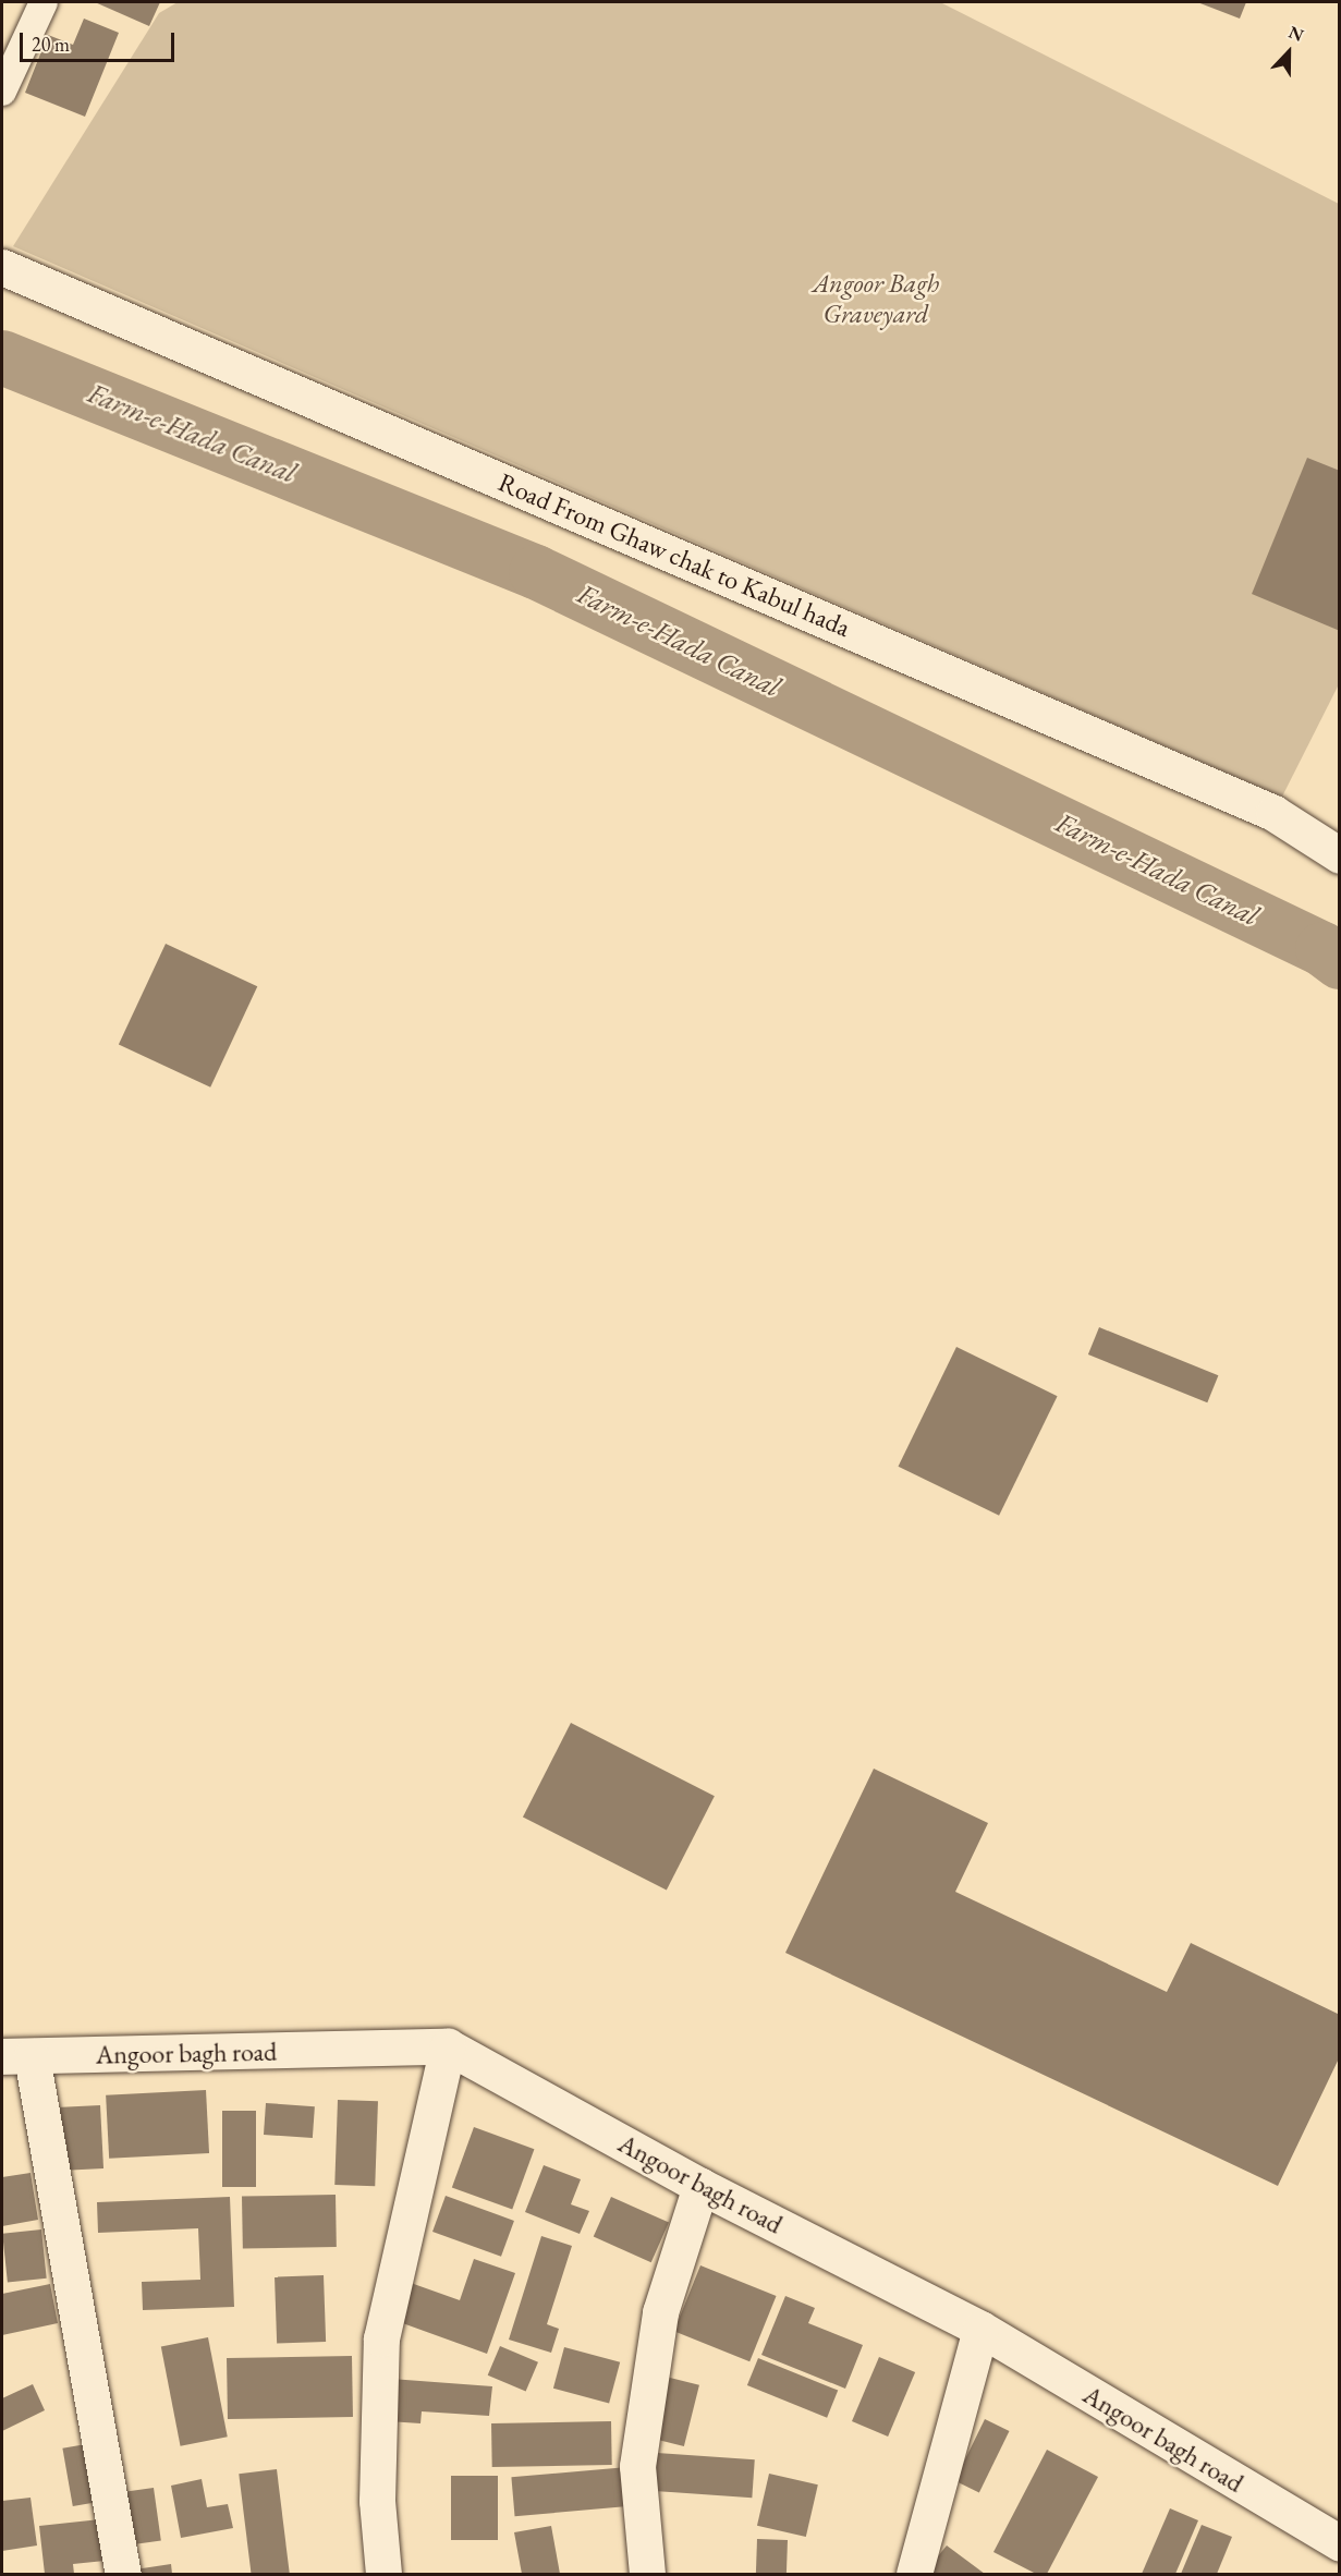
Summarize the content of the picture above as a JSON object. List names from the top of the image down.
{
  "streets": {
    "street": ["Road From Ghaw chak to Kabul hada", "Angoor bagh road"]
  },
  "water": ["Farm-e-Hada Canal"],
  "parks": ["Angoor Bagh Graveyard"],
  "scale_bar": "20 m",
  "north": "top"
}
